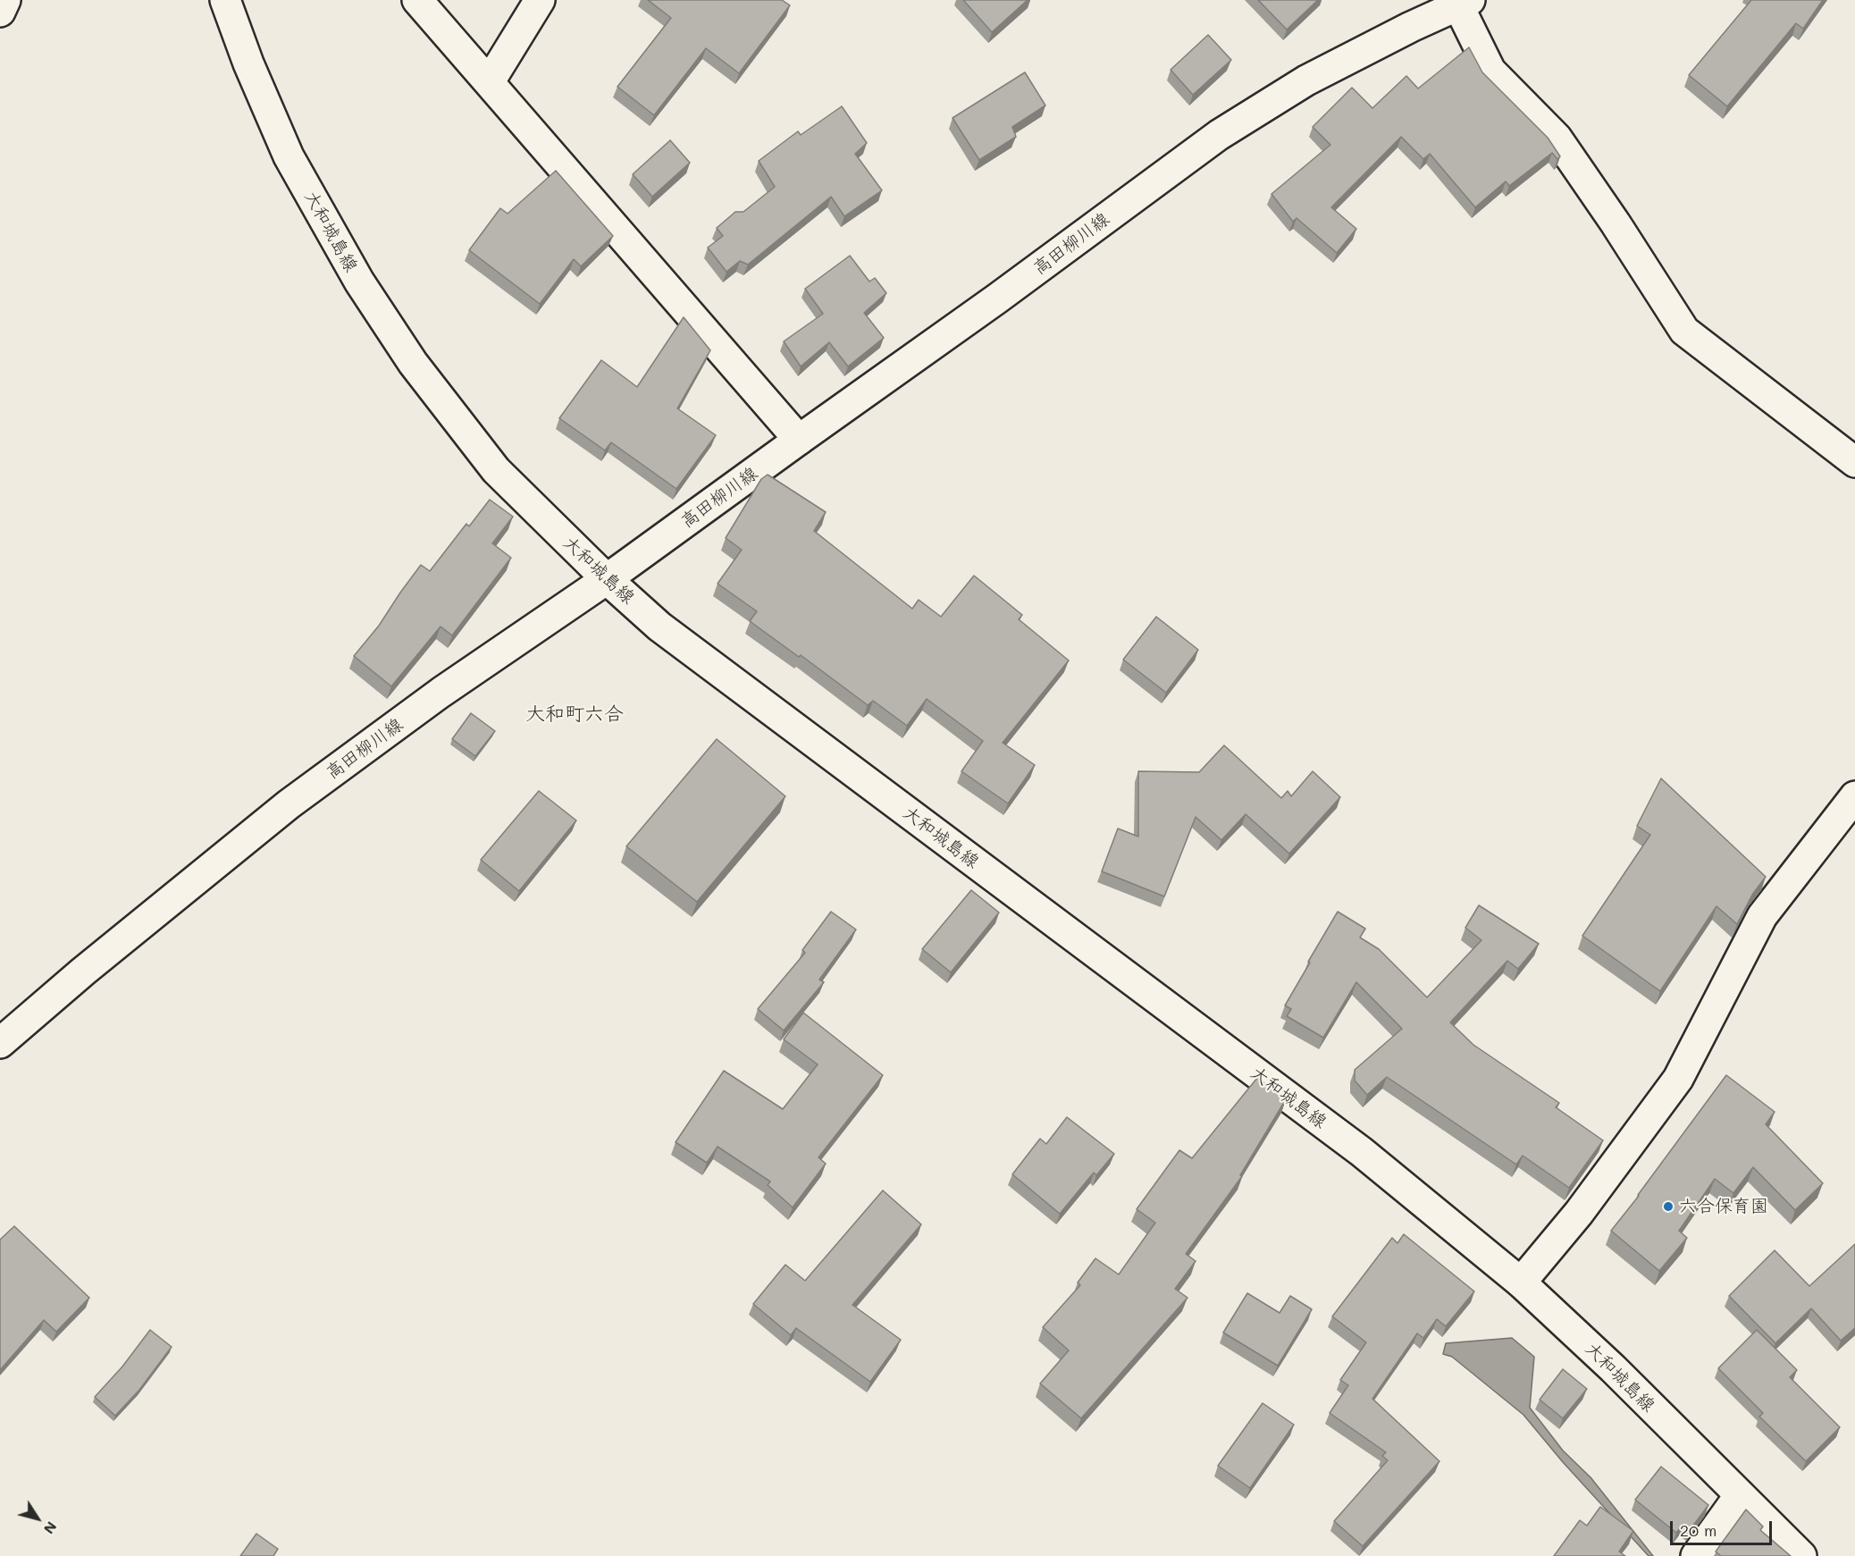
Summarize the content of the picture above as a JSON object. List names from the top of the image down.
{
  "streets": {
    "main road": ["大和城島線", "高田柳川線"]
  },
  "crossings": [
    ["大和城島線", "高田柳川線"]
  ],
  "districts": ["大和町六合"],
  "places": ["六合保育園"],
  "scale_bar": "20 m",
  "north": "bottom right"
}
